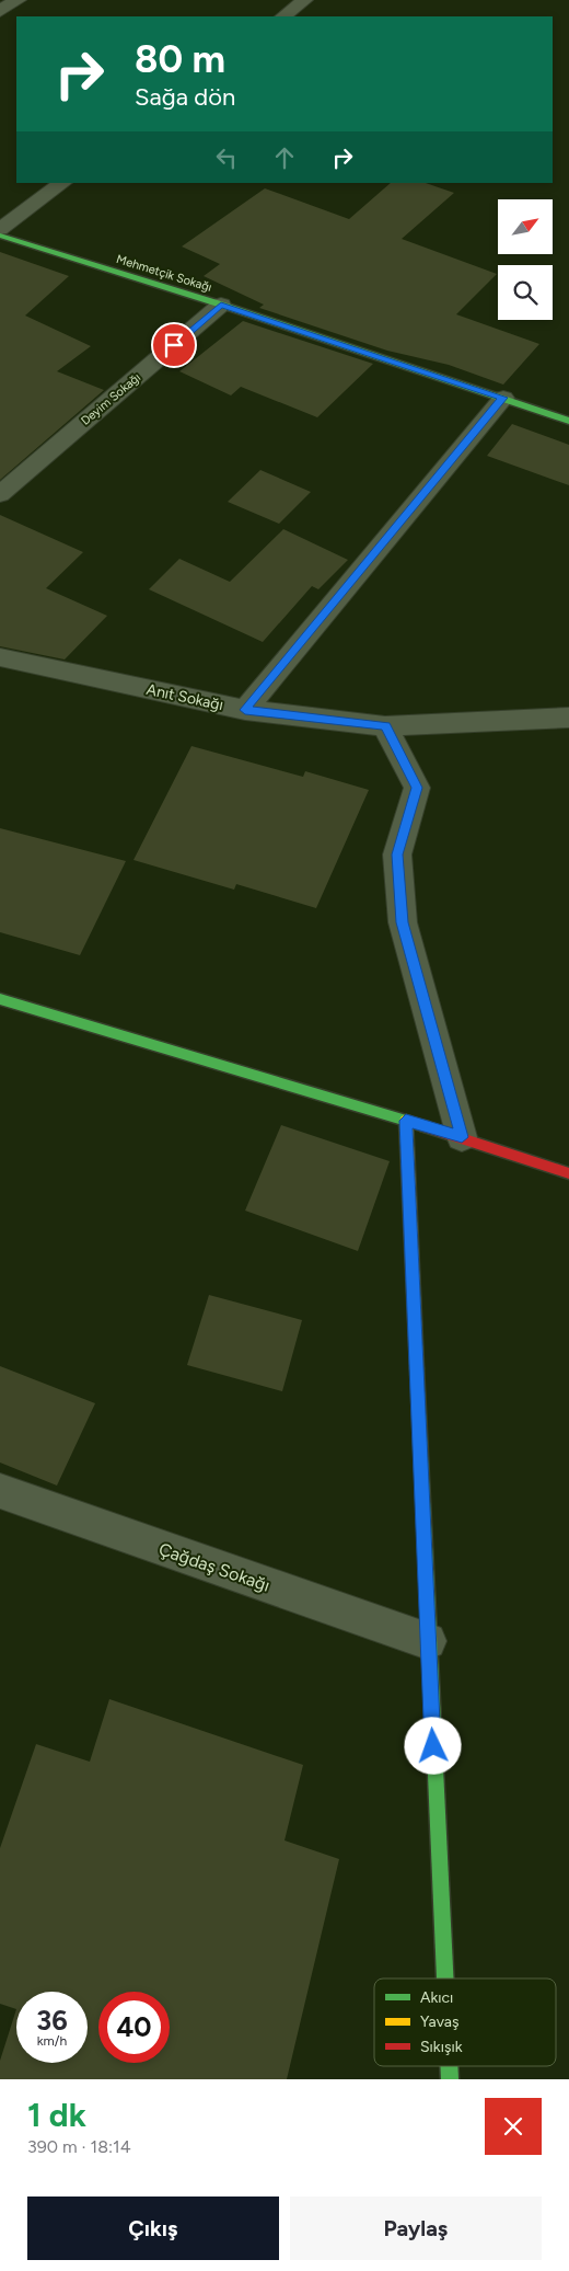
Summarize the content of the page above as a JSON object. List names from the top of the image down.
{
  "streets": {
    "street": [
      "Mehmetçik Sokağı",
      "Deyim Sokağı",
      "Anıt Sokağı",
      "Çağdaş Sokağı"
    ]
  },
  "crossings": [
    ["Mehmetçik Sokağı", "Deyim Sokağı"]
  ],
  "legend": ["Akıcı", "Yavaş", "Sıkışık"],
  "north": "top right",
  "page": {
    "turn": ["80 m", "Sağa dön"],
    "speed": "36 km/h",
    "limit": "40",
    "heading": ["1 dk", "390 m · 18:14"],
    "buttons": ["Çıkış", "Paylaş"]
  }
}
